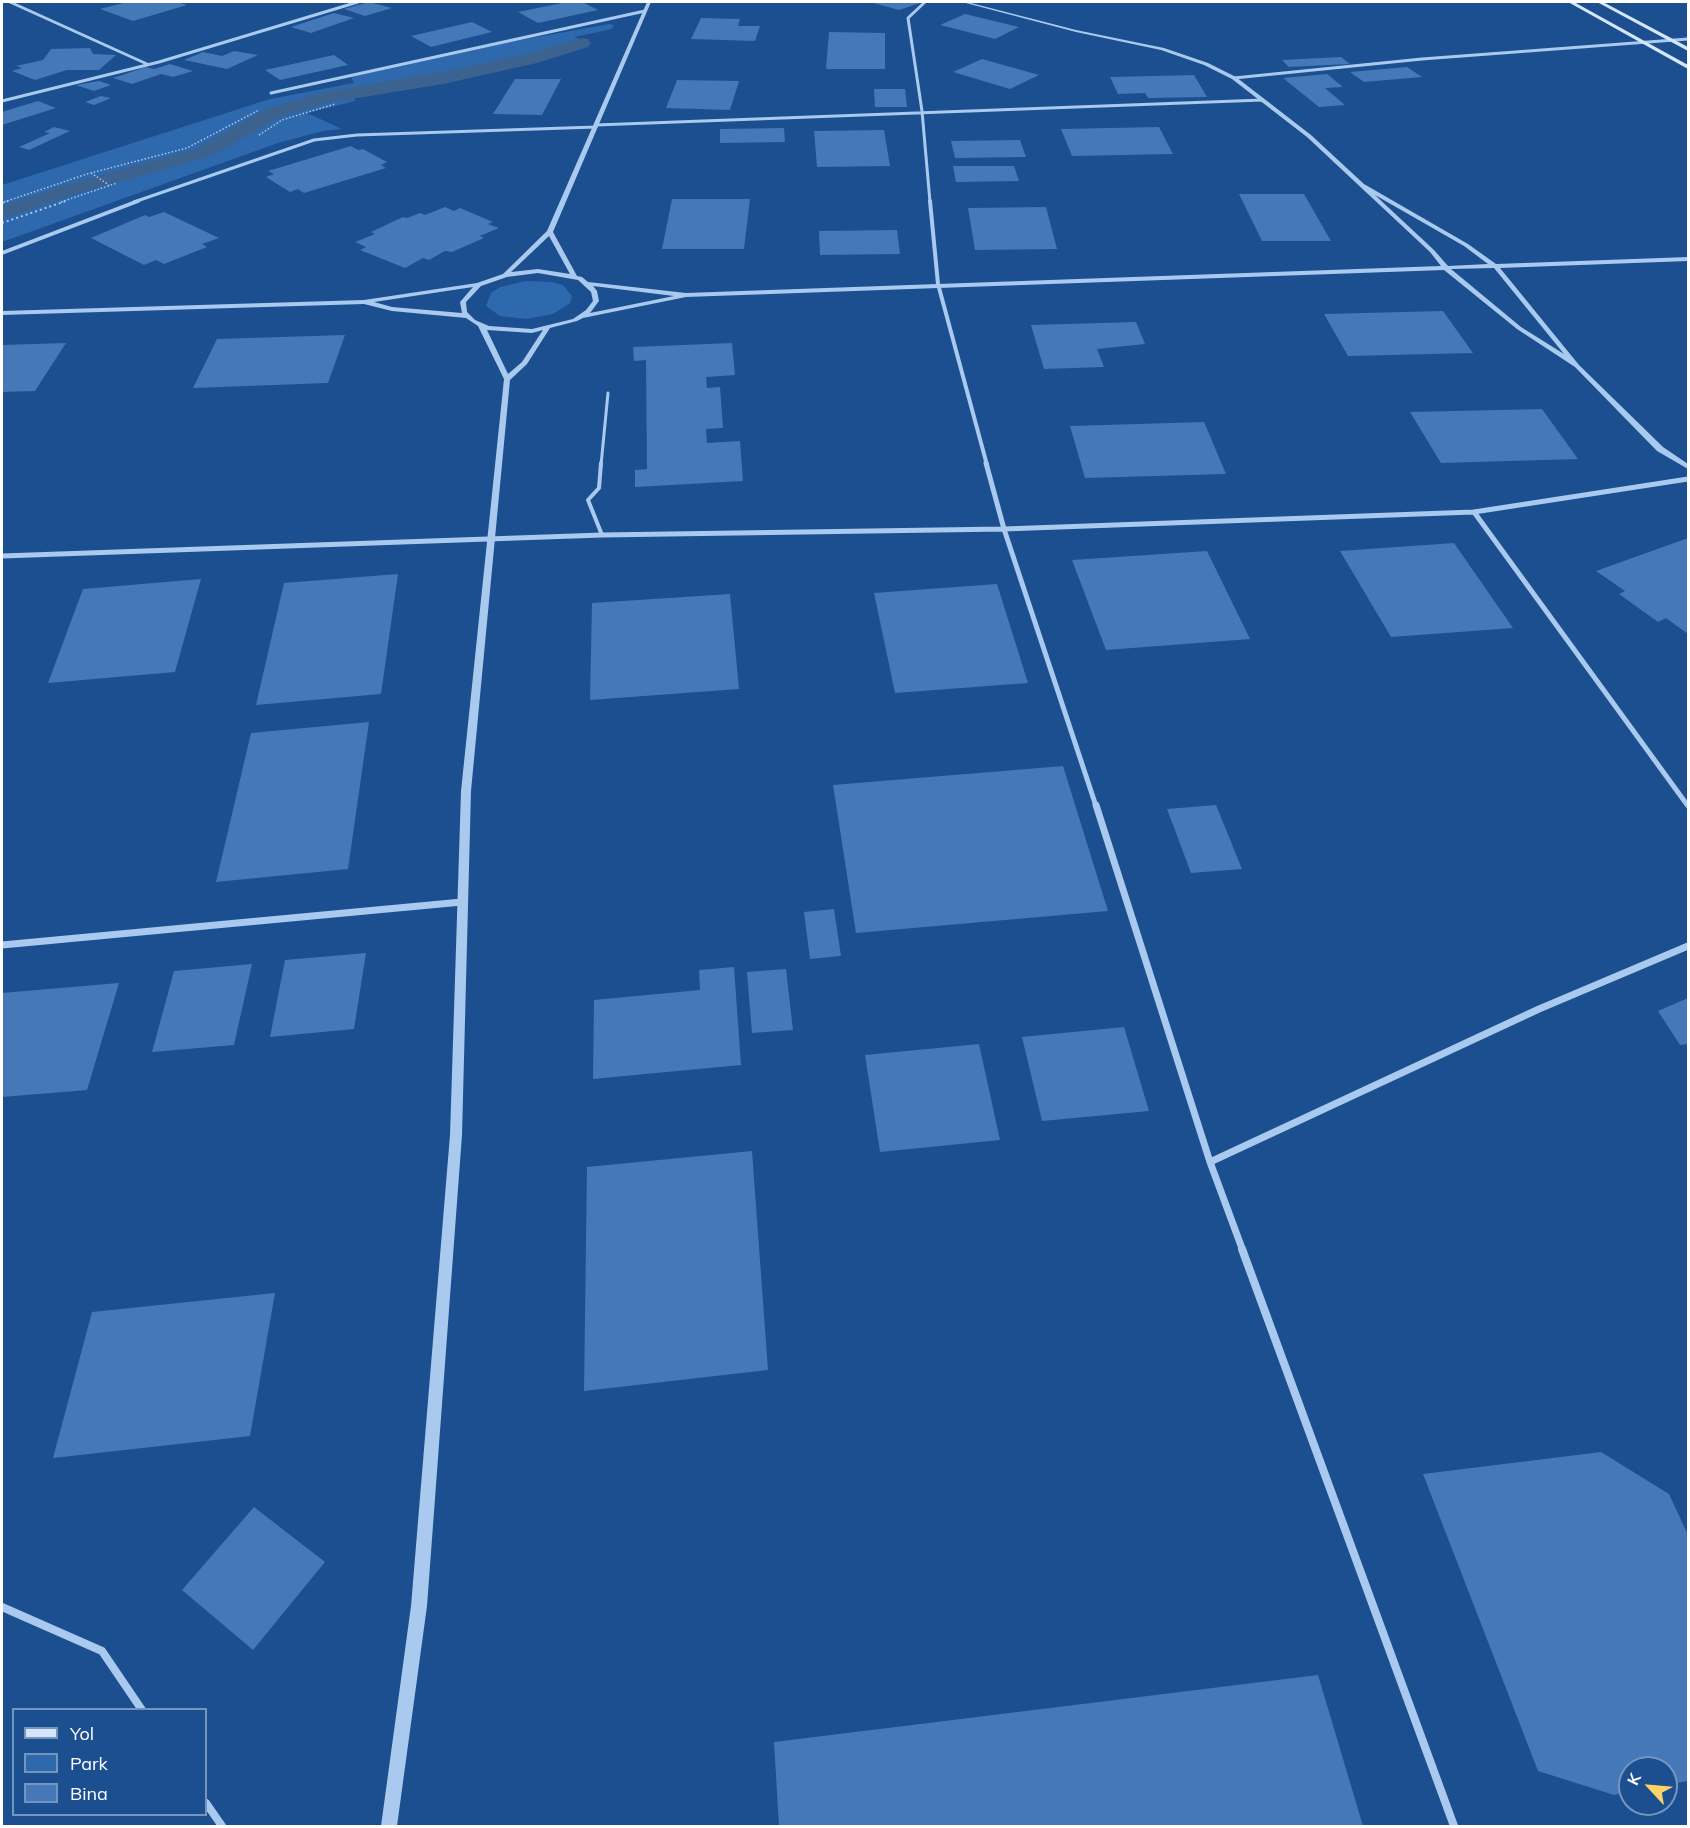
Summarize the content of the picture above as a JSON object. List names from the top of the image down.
{
  "legend": ["Yol", "Park", "Bina"],
  "north": "top left"
}
